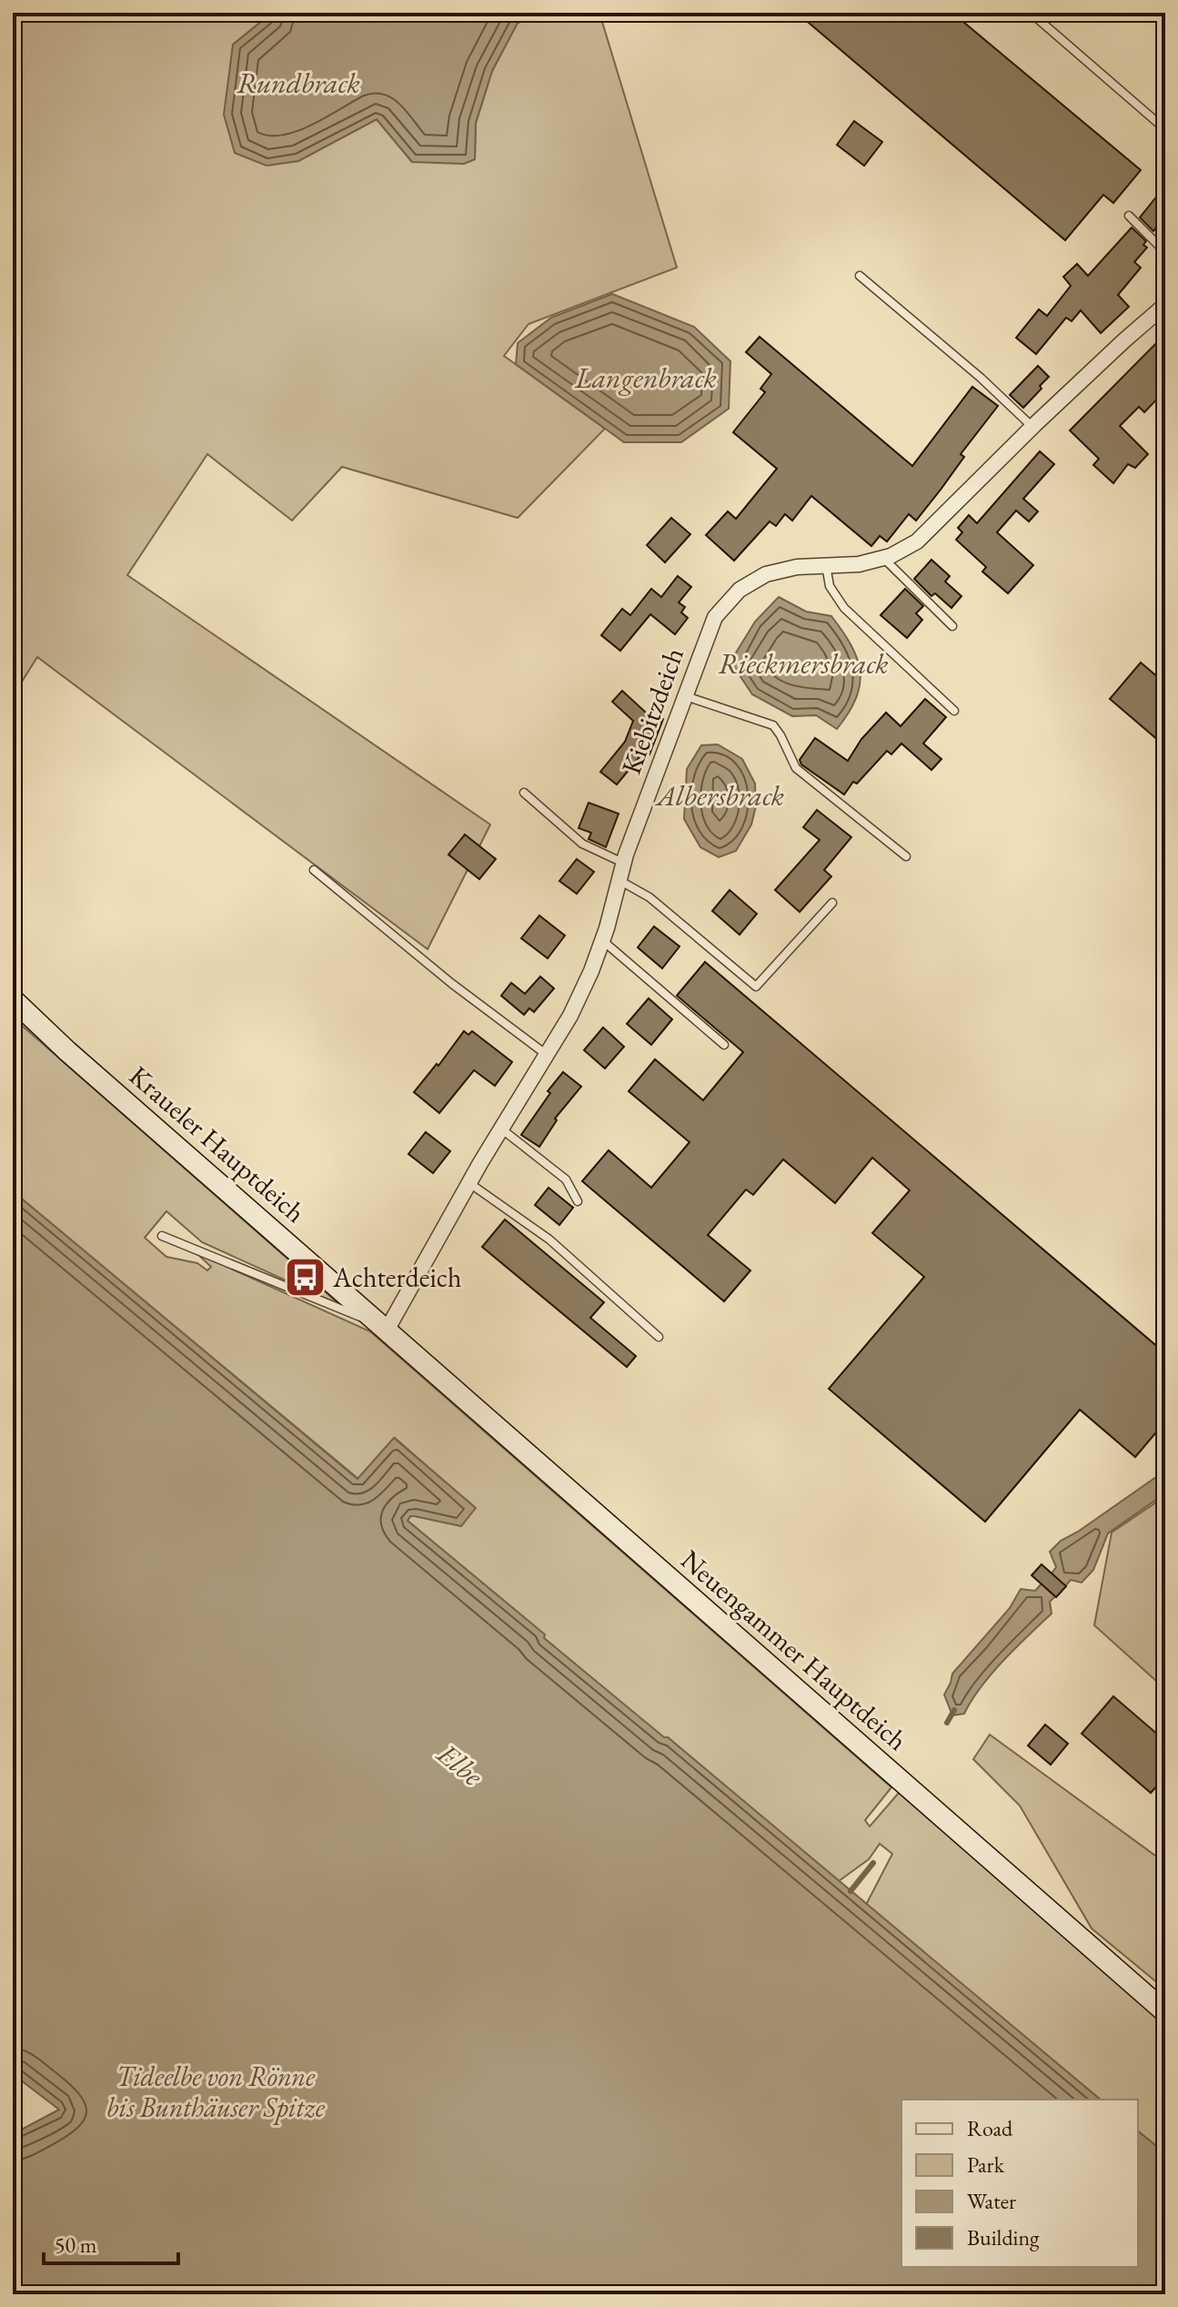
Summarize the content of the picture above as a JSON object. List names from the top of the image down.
{
  "streets": {
    "street": ["Kiebitzdeich", "Kraueler Hauptdeich", "Neuengammer Hauptdeich"]
  },
  "crossings": [
    ["Kiebitzdeich", "Kraueler Hauptdeich"],
    ["Kiebitzdeich", "Neuengammer Hauptdeich"],
    ["Kraueler Hauptdeich", "Neuengammer Hauptdeich"]
  ],
  "water": [
    "Rundbrack",
    "Langenbrack",
    "Rieckmersbrack",
    "Albersbrack",
    "Elbe"
  ],
  "parks": ["Tideelbe von Rönne bis Bunthäuser Spitze"],
  "places": {
    "bus stop": ["Achterdeich"]
  },
  "legend": [
    "Road",
    "Park",
    "Water",
    "Building"
  ],
  "scale_bar": "50 m"
}
